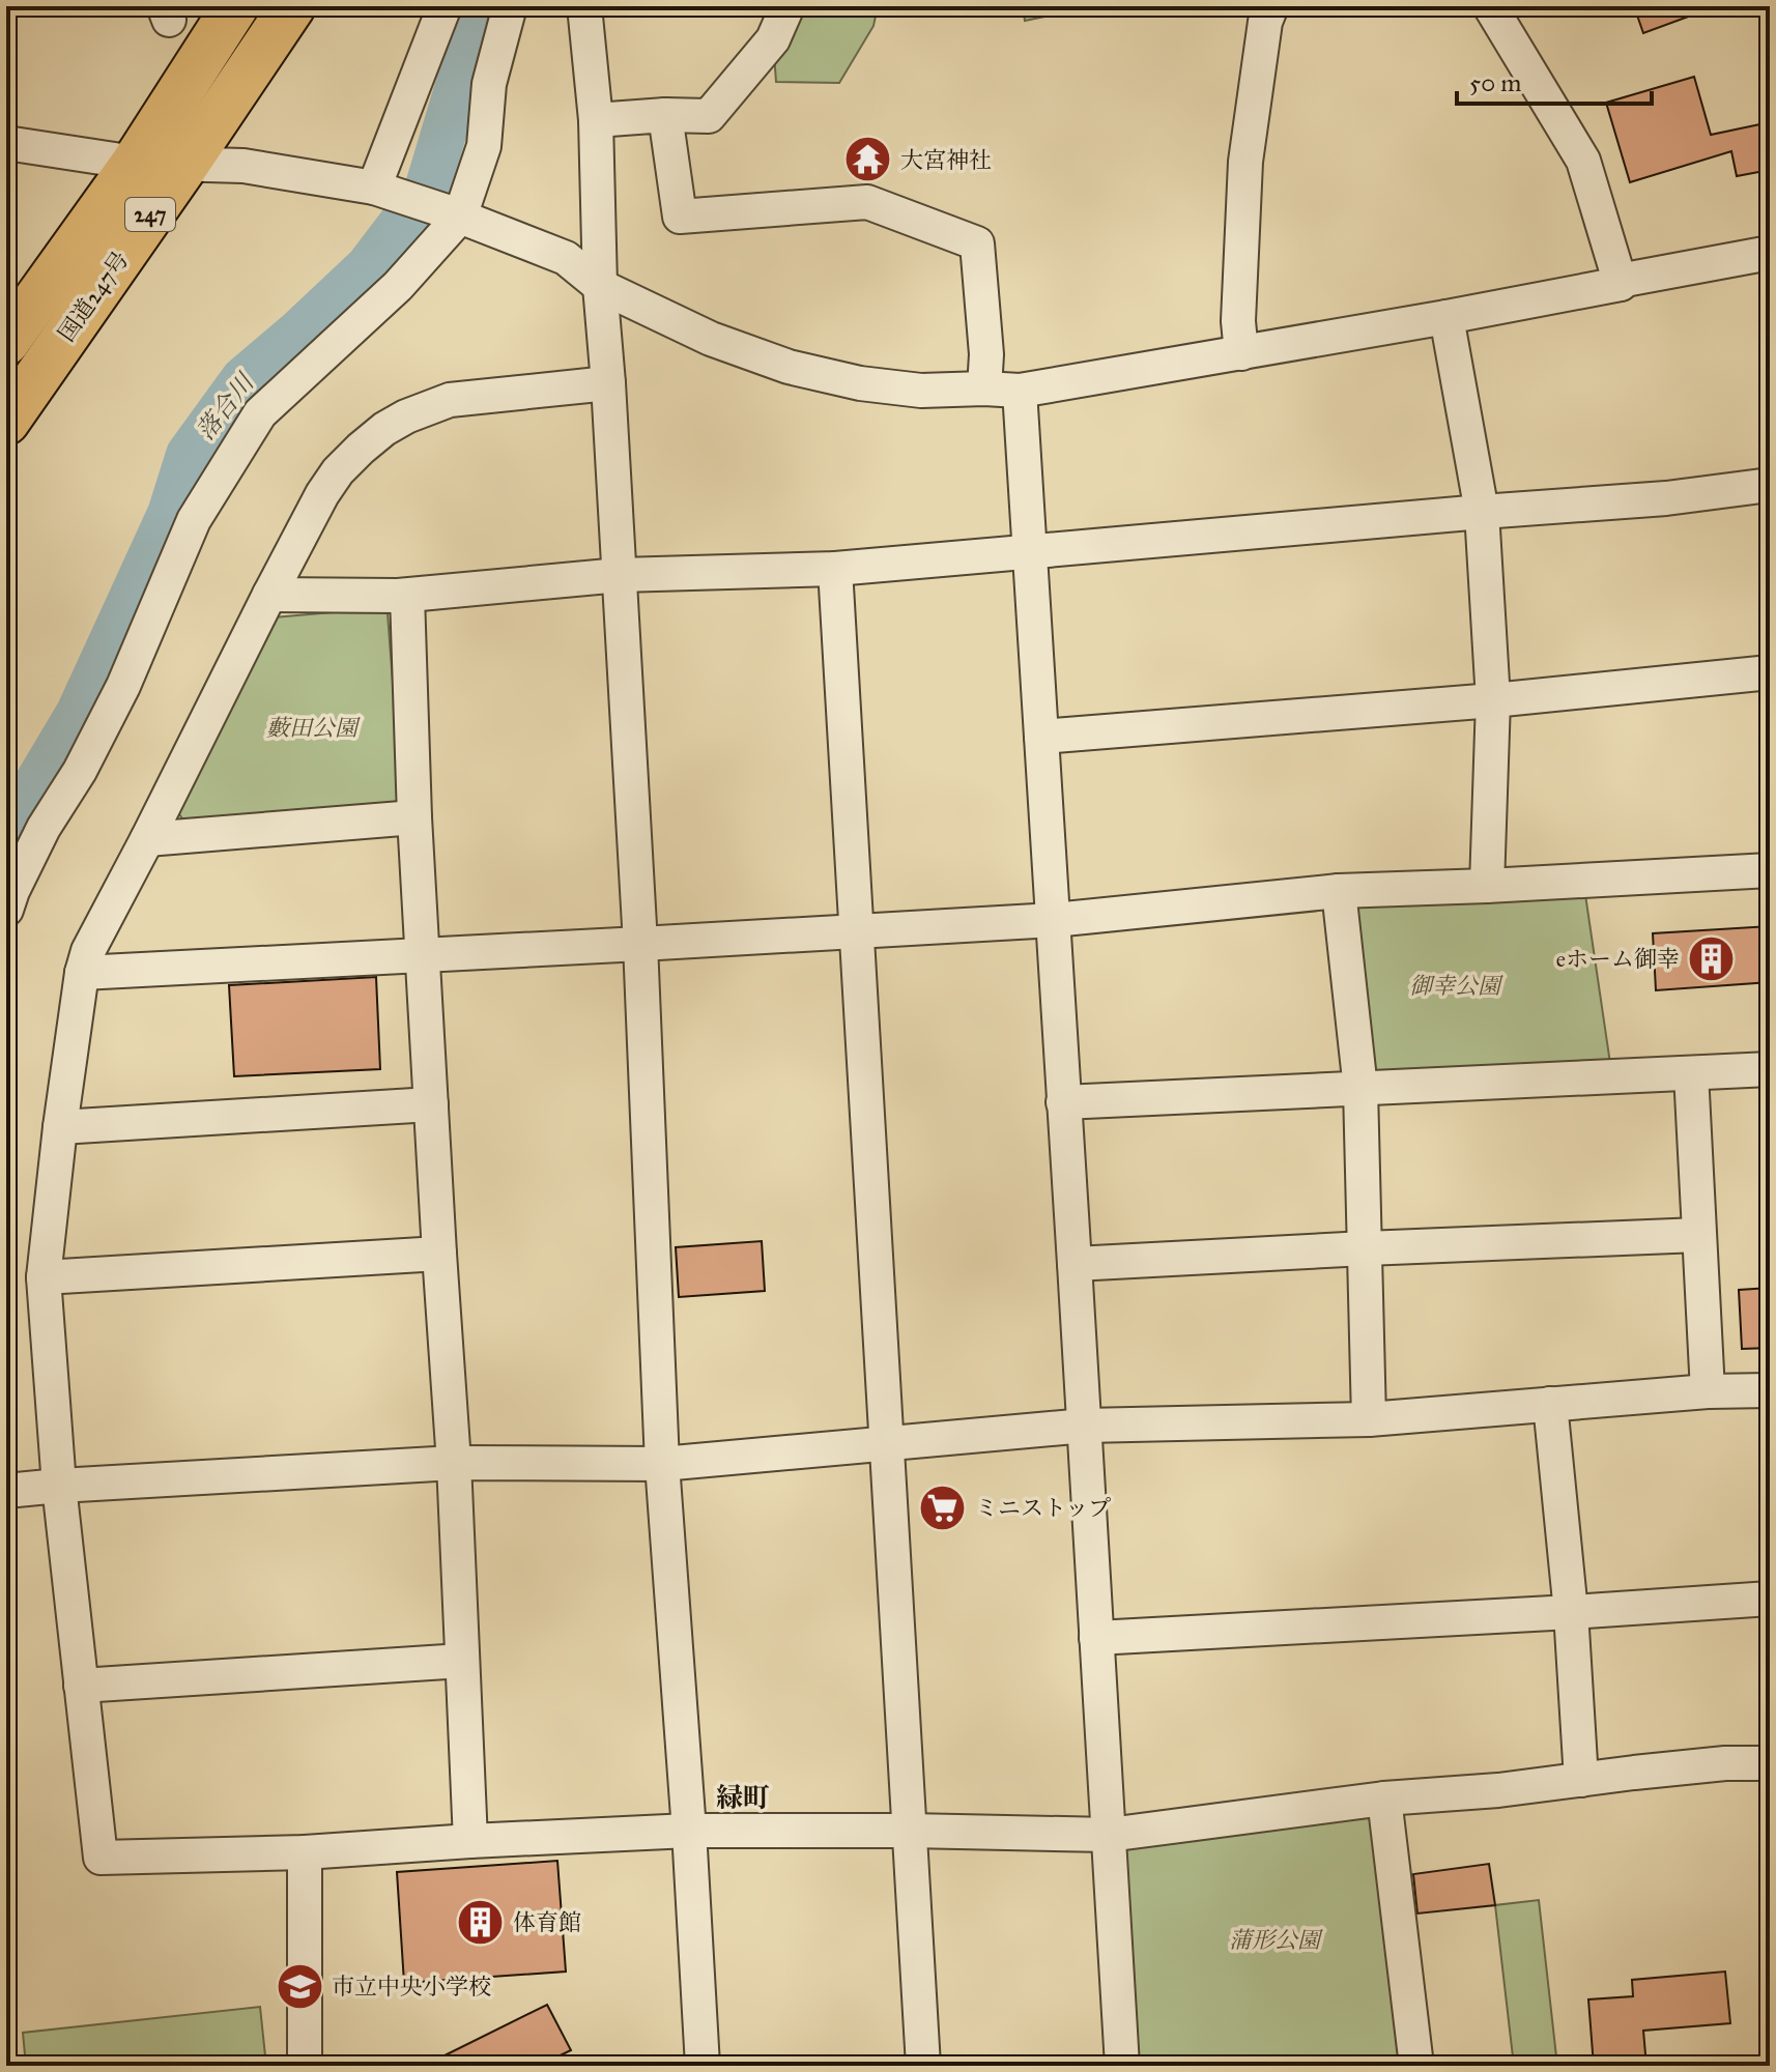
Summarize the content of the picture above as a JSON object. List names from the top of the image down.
{
  "streets": {
    "highway": ["247", "国道247号"]
  },
  "districts": ["緑町"],
  "water": ["落合川"],
  "parks": ["藪田公園", "御幸公園", "蒲形公園"],
  "places": {
    "temple": ["大宮神社"],
    "building": ["eホーム御幸", "体育館"],
    "supermarket": ["ミニストップ"],
    "school or university": ["市立中央小学校"]
  },
  "scale_bar": "50 m"
}
